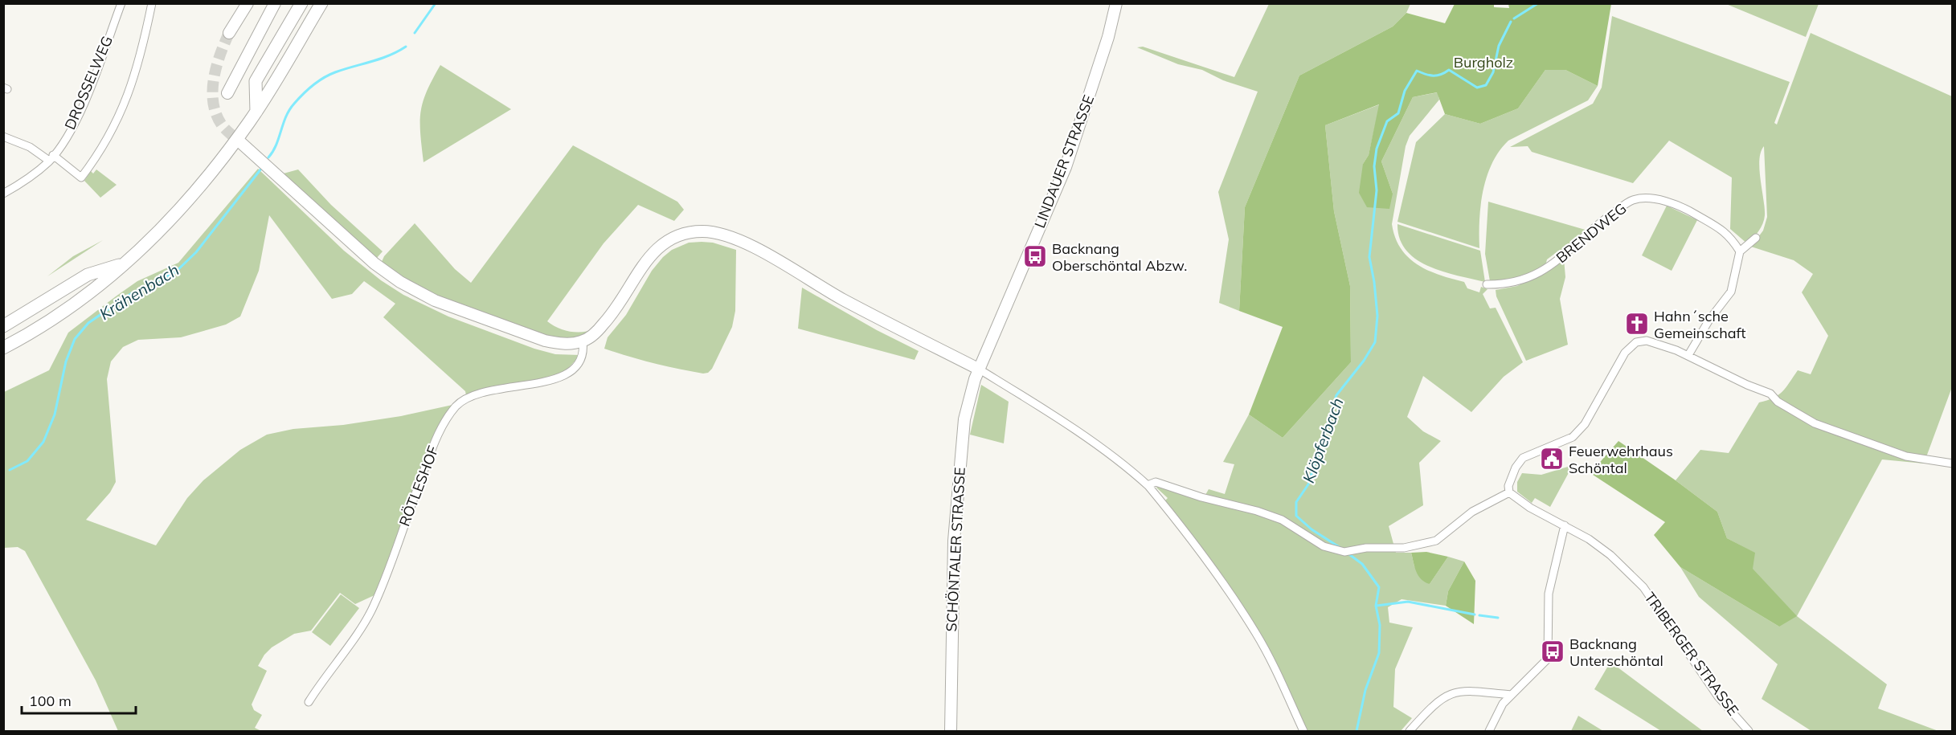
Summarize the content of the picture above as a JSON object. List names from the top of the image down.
{
  "streets": {
    "street": [
      "DROSSELWEG",
      "LINDAUER STRASSE",
      "BRENDWEG",
      "RÖTLESHOF",
      "SCHÖNTALER STRASSE",
      "TRIBERGER STRASSE"
    ]
  },
  "crossings": [
    ["LINDAUER STRASSE", "SCHÖNTALER STRASSE"]
  ],
  "water": ["Krähenbach", "Klöpferbach"],
  "parks": ["Burgholz"],
  "places": {
    "bus stop": ["Backnang Oberschöntal Abzw.", "Backnang Unterschöntal"],
    "church": ["Hahn´sche Gemeinschaft"],
    "public building": ["Feuerwehrhaus Schöntal"]
  },
  "scale_bar": "100 m"
}
